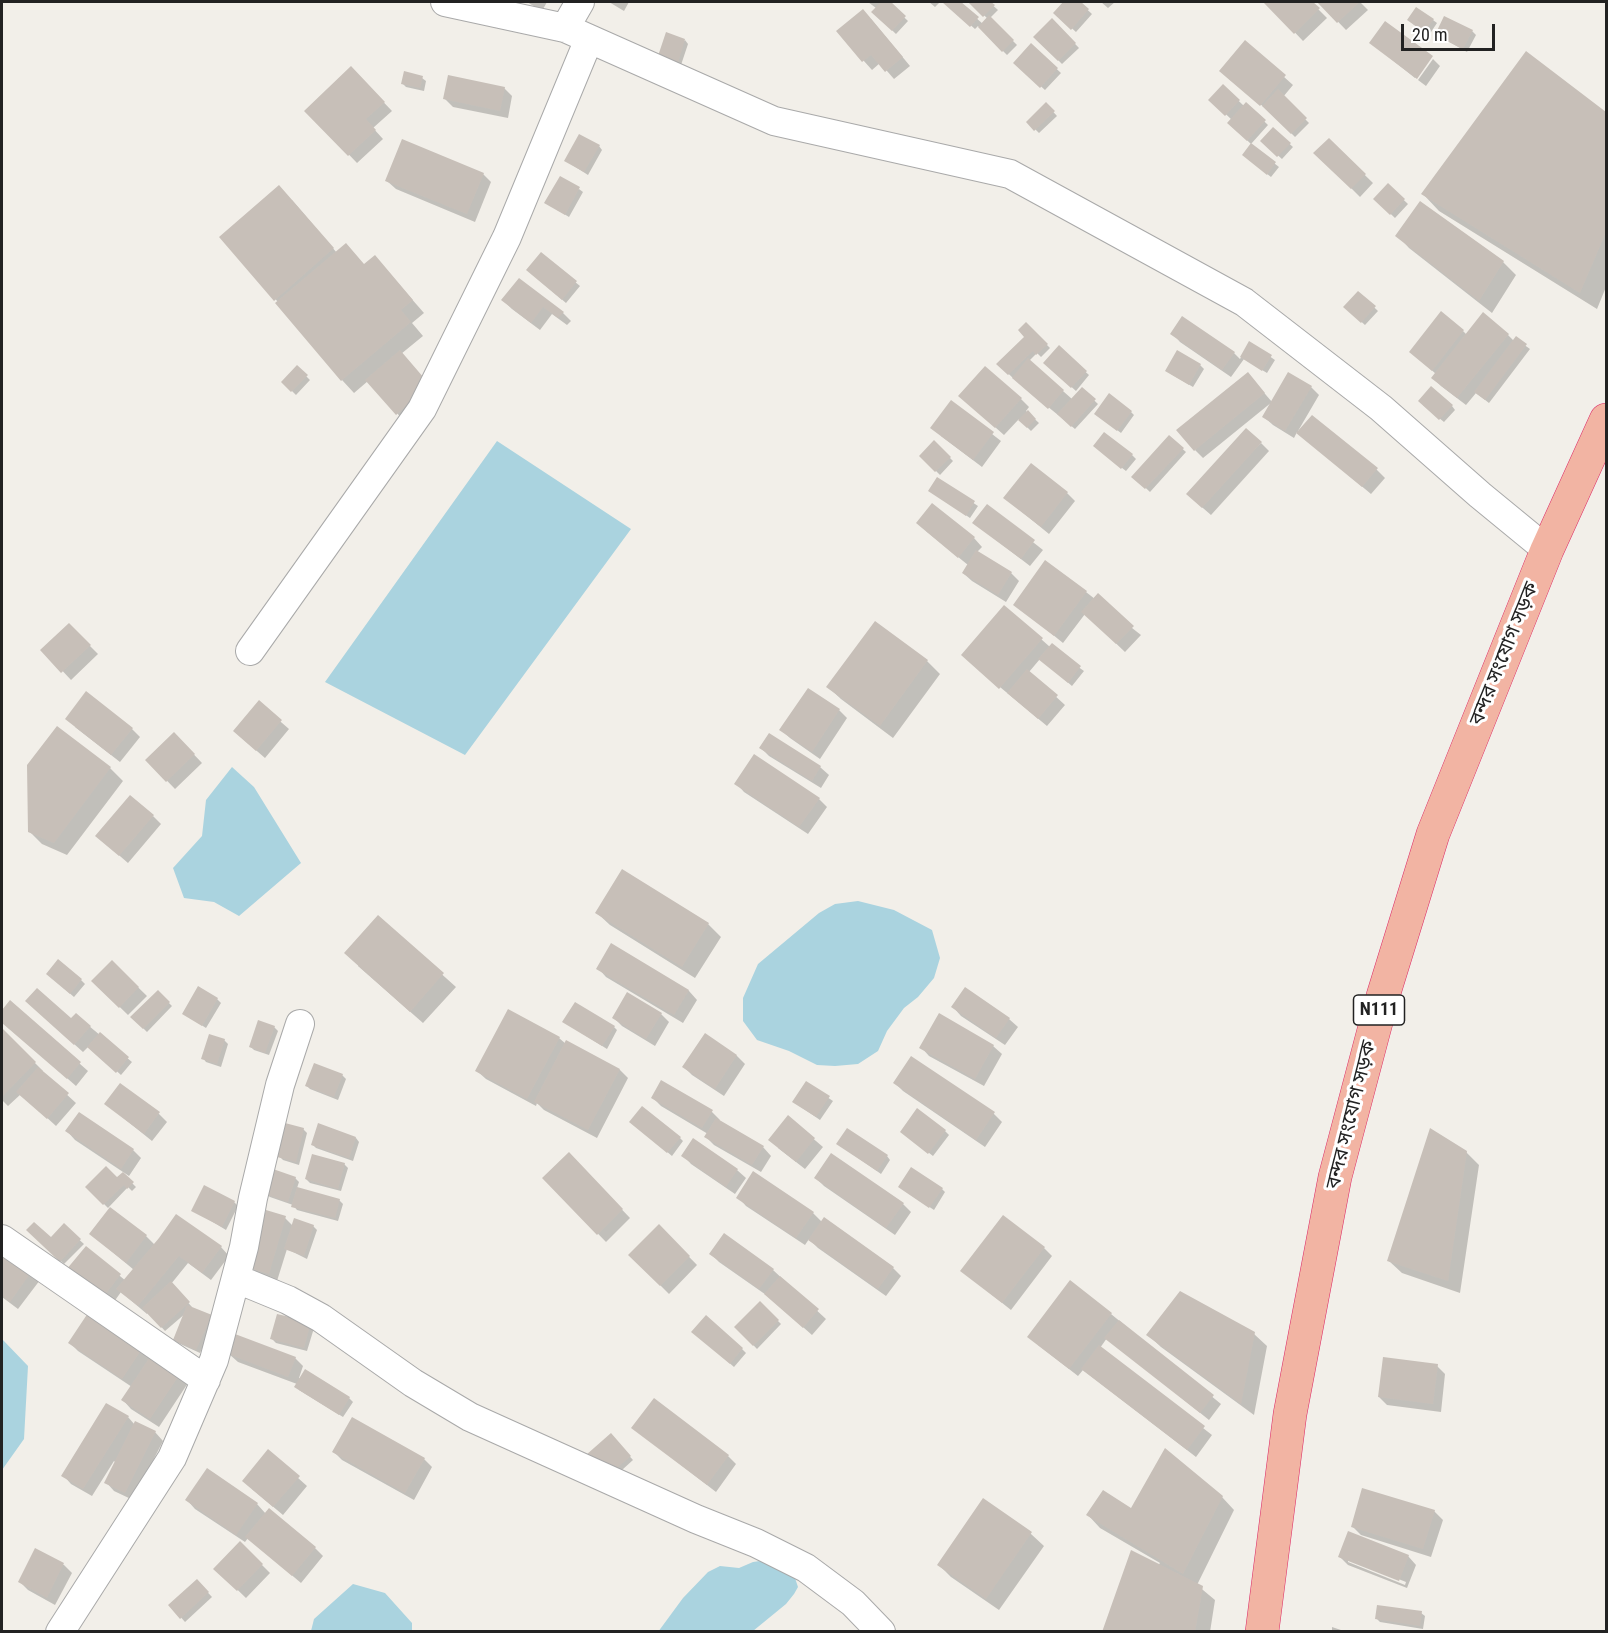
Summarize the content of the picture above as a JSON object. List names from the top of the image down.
{
  "streets": {
    "highway": ["বন্দর সংযোগ সড়ক", "N111"]
  },
  "scale_bar": "20 m"
}
